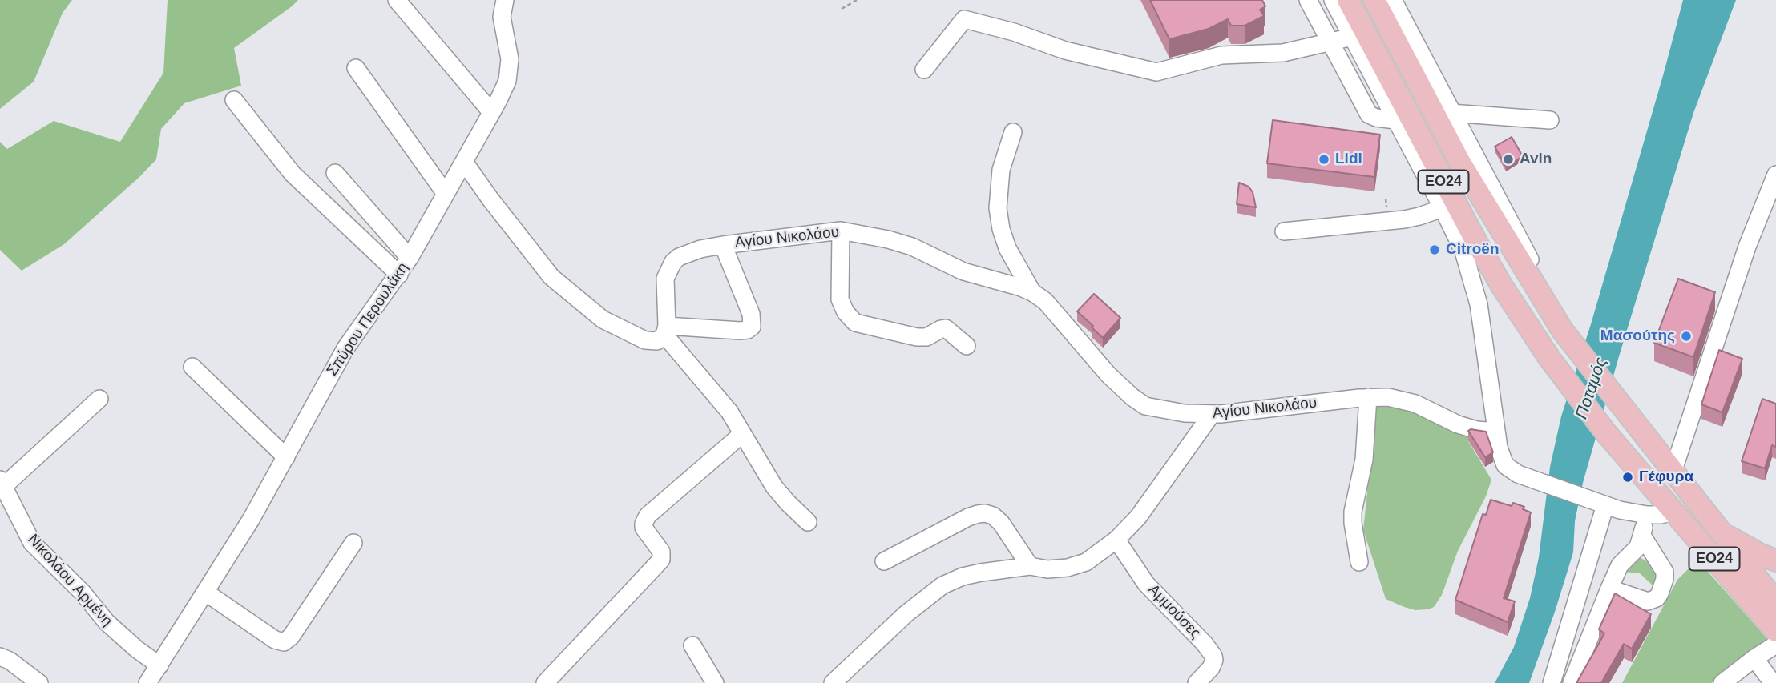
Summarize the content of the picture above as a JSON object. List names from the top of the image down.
{
  "streets": {
    "main road": ["ΕΟ24"],
    "street": [
      "Αγίου Νικολάου",
      "Σπύρου Περουλάκη",
      "Νικολάου Αρμένη",
      "Αμμούσες"
    ]
  },
  "crossings": [
    ["Σπύρου Περουλάκη", "Νικολάου Αρμένη"]
  ],
  "water": ["Ποταμός"],
  "places": [
    "Lidl",
    "Avin",
    "Citroën",
    "Μασούτης",
    "Γέφυρα"
  ]
}
